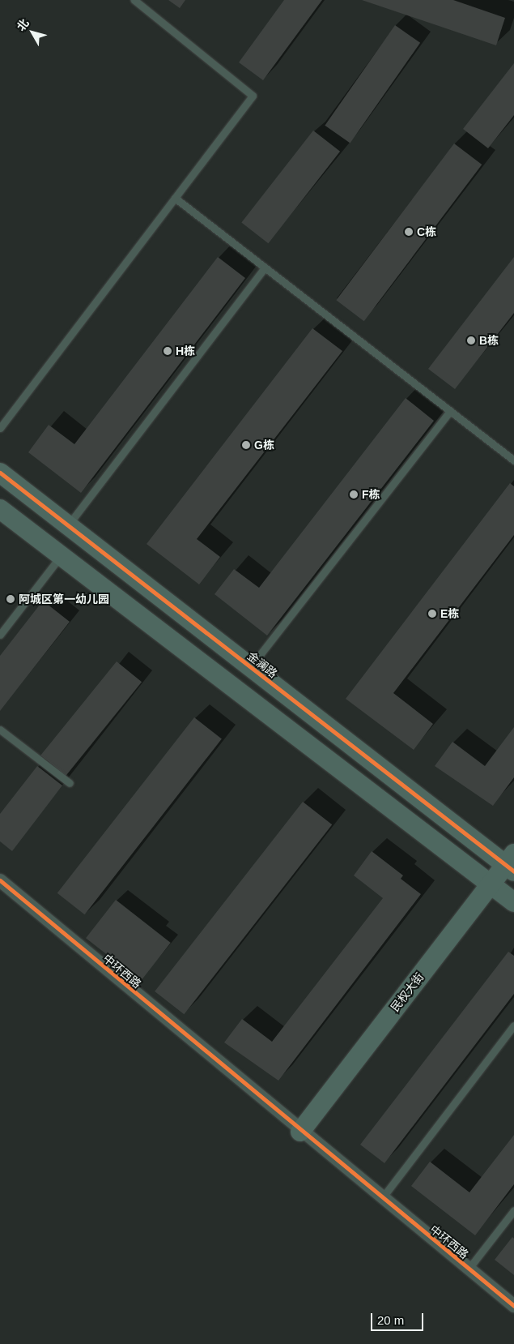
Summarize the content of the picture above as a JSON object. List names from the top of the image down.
{
  "streets": {
    "street": ["金澜路", "中环西路", "民权大街"]
  },
  "crossings": [
    ["金澜路", "民权大街"],
    ["中环西路", "民权大街"]
  ],
  "places": [
    "C栋",
    "B栋",
    "H栋",
    "G栋",
    "F栋",
    "阿城区第一幼儿园",
    "E栋"
  ],
  "scale_bar": "20 m",
  "north": "top left"
}
